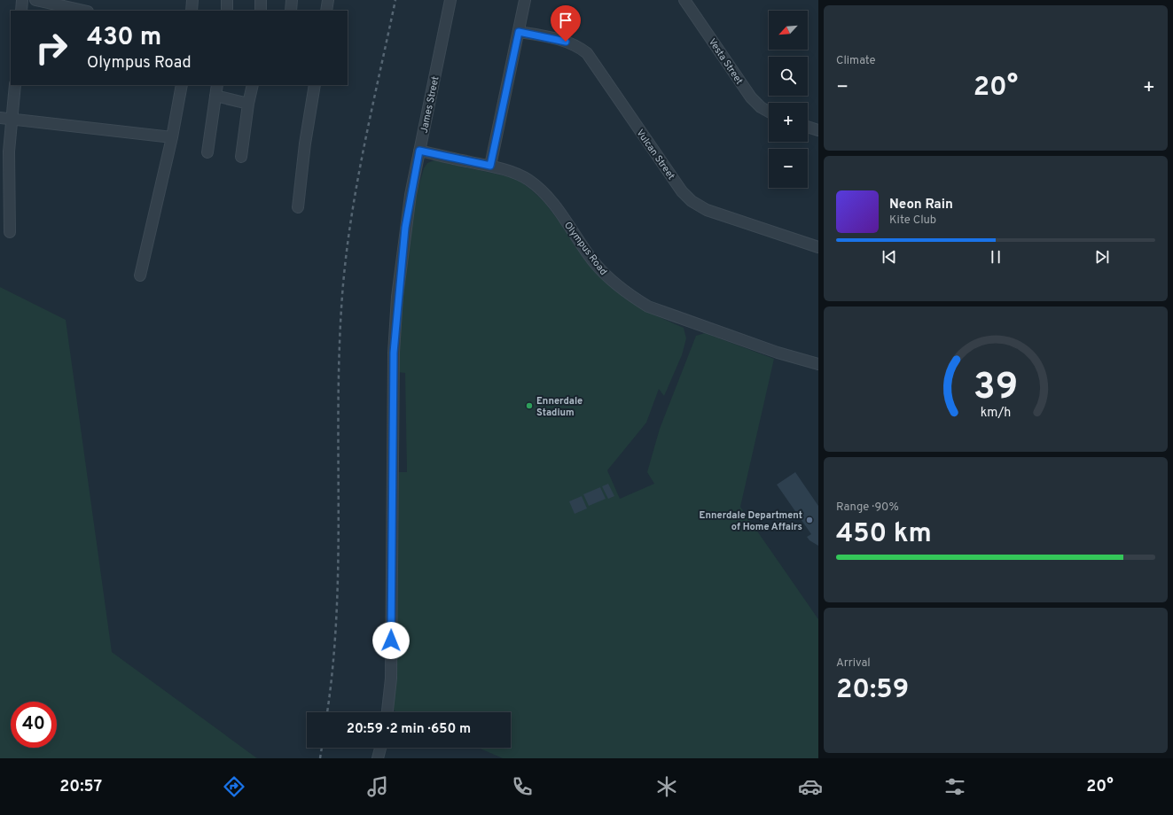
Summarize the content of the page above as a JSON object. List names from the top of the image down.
{
  "streets": {
    "street": [
      "Vesta Street",
      "James Street",
      "Vulcan Street",
      "Olympus Road"
    ]
  },
  "crossings": [
    ["James Street", "Olympus Road"]
  ],
  "places": ["Ennerdale Stadium", "Ennerdale Department of Home Affairs"],
  "north": "bottom left",
  "page": {
    "tile": [
      "Climate",
      ["Range · 90%", "450 km"],
      ["Arrival", "20:59"]
    ],
    "map_buttons": ["+", "−"],
    "turn": ["430 m", "Olympus Road"],
    "heat": ["−", "20°", "+"],
    "song": ["Neon Rain", "Kite Club"],
    "limit": "40",
    "trip": "20:59 · 2 min · 650 m",
    "tabs": ["20:57", "20°"],
    "gauge": ["39", "km/h"]
  }
}
